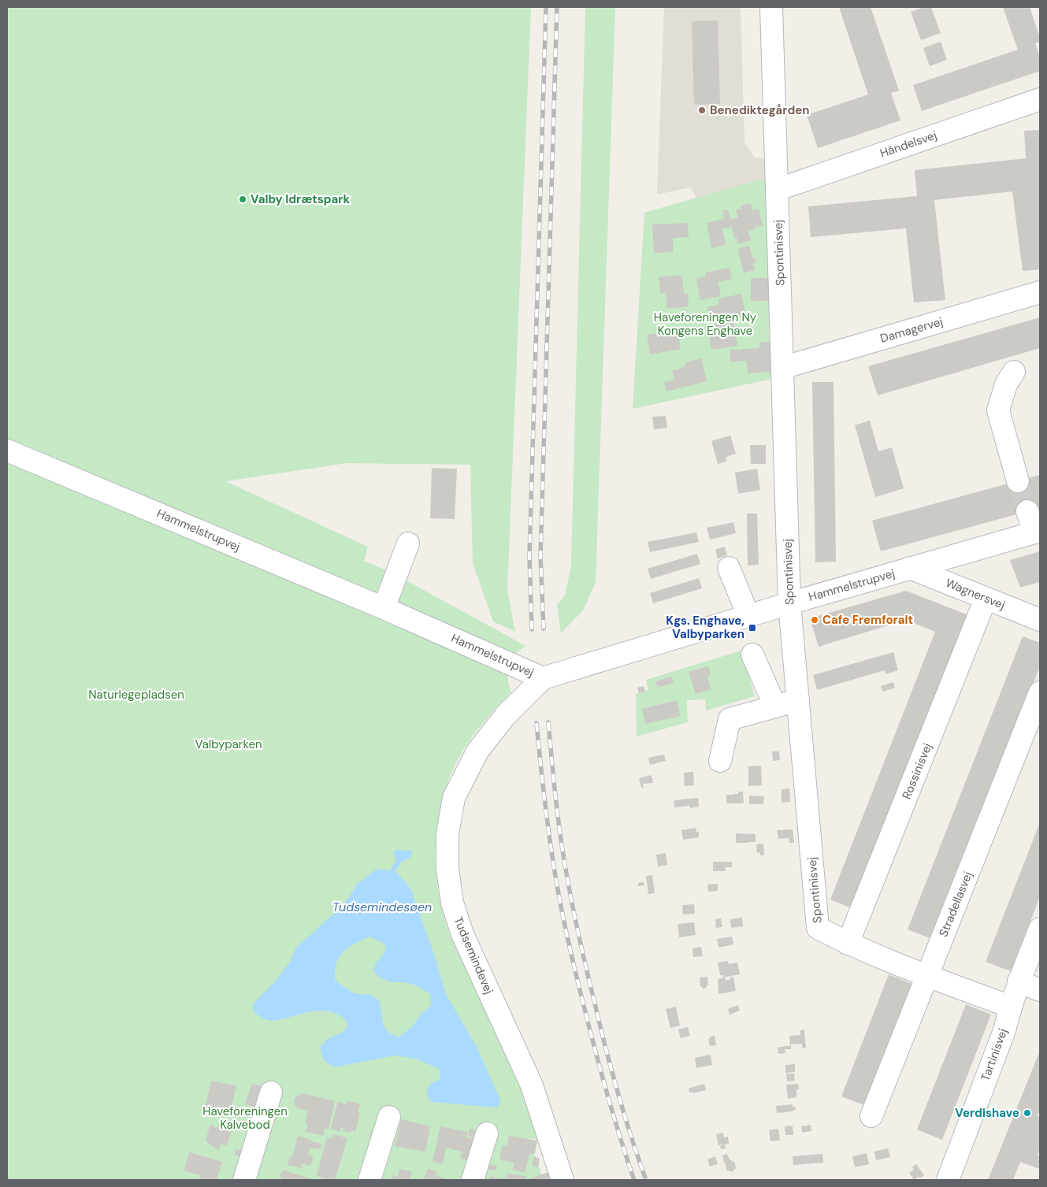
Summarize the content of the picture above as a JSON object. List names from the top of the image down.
{
  "streets": {
    "street": [
      "Händelsvej",
      "Spontinisvej",
      "Damagervej",
      "Hammelstrupvej",
      "Wagnersvej",
      "Rossinisvej",
      "Stradellasvej",
      "Tudsemindevej",
      "Tartinisvej"
    ]
  },
  "crossings": [
    ["Händelsvej", "Spontinisvej"],
    ["Spontinisvej", "Damagervej"],
    ["Spontinisvej", "Hammelstrupvej"],
    ["Spontinisvej", "Rossinisvej"],
    ["Spontinisvej", "Stradellasvej"],
    ["Spontinisvej", "Tartinisvej"],
    ["Hammelstrupvej", "Wagnersvej"],
    ["Hammelstrupvej", "Tudsemindevej"],
    ["Wagnersvej", "Rossinisvej"]
  ],
  "water": ["Tudsemindesøen"],
  "parks": [
    "Haveforeningen Ny Kongens Enghave",
    "Naturlegepladsen",
    "Valbyparken",
    "Haveforeningen Kalvebod"
  ],
  "places": {
    "other": [
      "Benediktegården",
      "Valby Idrætspark",
      "Cafe Fremforalt",
      "Verdishave"
    ],
    "transit": ["Kgs. Enghave, Valbyparken"]
  }
}
